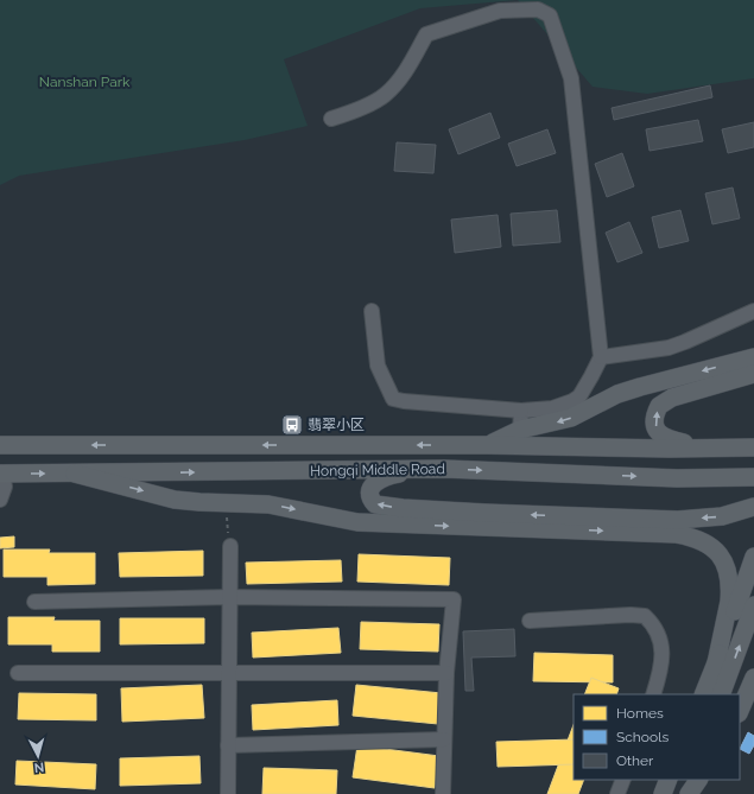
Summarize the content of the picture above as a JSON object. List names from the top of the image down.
{
  "streets": {
    "main road": ["Hongqi Middle Road"]
  },
  "parks": ["Nanshan Park"],
  "places": {
    "bus stop": ["翡翠小区"]
  },
  "legend": ["Homes", "Schools", "Other"],
  "north": "bottom"
}
